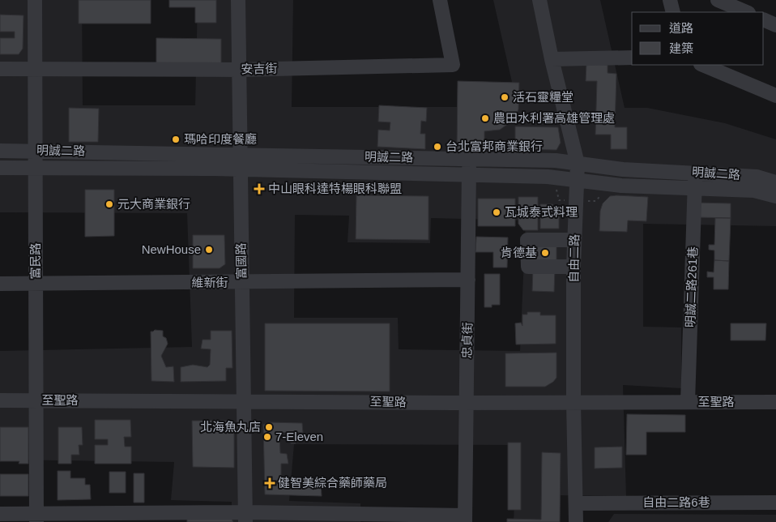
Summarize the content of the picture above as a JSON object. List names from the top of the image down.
{
  "streets": {
    "street": [
      "安吉街",
      "明誠二路",
      "自由二路",
      "富民路",
      "富國路",
      "維新街",
      "明誠二路261巷",
      "忠貞街",
      "至聖路",
      "自由二路6巷"
    ]
  },
  "crossings": [
    ["安吉街", "富民路"],
    ["安吉街", "富國路"],
    ["明誠二路", "自由二路"],
    ["明誠二路", "富民路"],
    ["明誠二路", "富國路"],
    ["明誠二路", "明誠二路261巷"],
    ["明誠二路", "忠貞街"],
    ["自由二路", "至聖路"],
    ["自由二路", "自由二路6巷"],
    ["富民路", "維新街"],
    ["富民路", "至聖路"],
    ["富國路", "維新街"],
    ["富國路", "至聖路"],
    ["維新街", "忠貞街"],
    ["明誠二路261巷", "至聖路"],
    ["忠貞街", "至聖路"]
  ],
  "places": {
    "other": [
      "活石靈糧堂",
      "農田水利署高雄管理處",
      "瑪哈印度餐廳",
      "台北富邦商業銀行",
      "元大商業銀行",
      "瓦城泰式料理",
      "NewHouse",
      "肯德基",
      "北海魚丸店",
      "7-Eleven"
    ],
    "health": ["中山眼科達特楊眼科聯盟", "健智美綜合藥師藥局"]
  },
  "legend": ["道路", "建築"]
}
